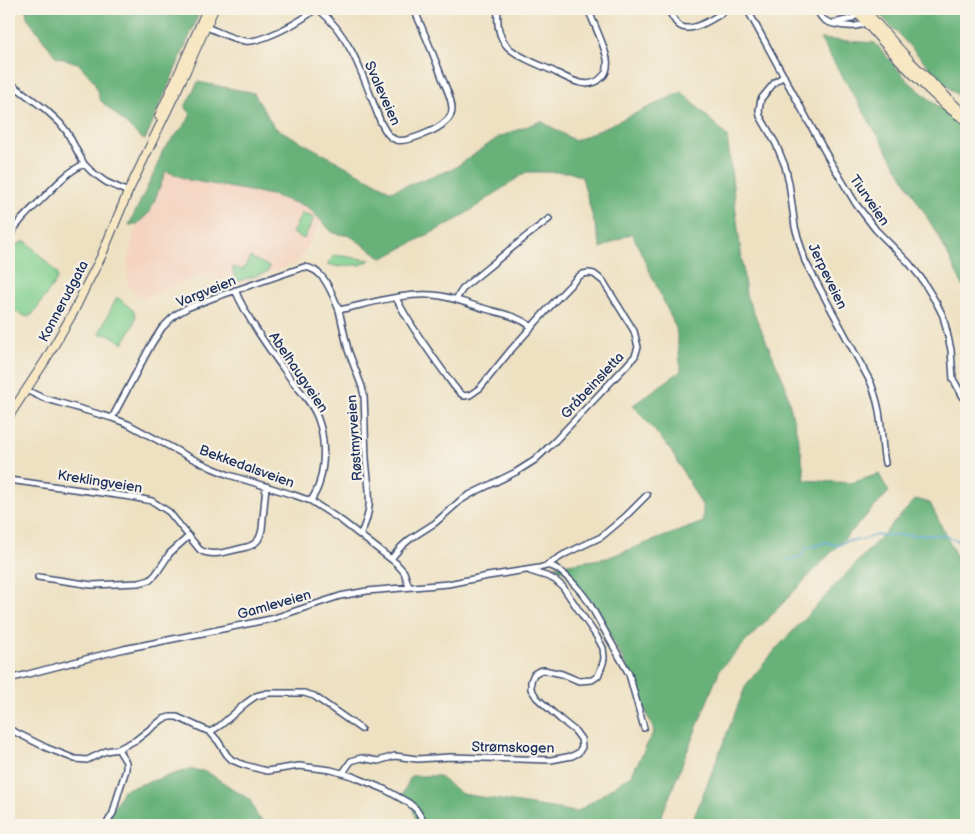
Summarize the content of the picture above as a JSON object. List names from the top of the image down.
{
  "streets": {
    "main road": ["Konnerudgata"],
    "street": [
      "Svaleveien",
      "Tiurveien",
      "Jerpeveien",
      "Vargveien",
      "Abelhaugveien",
      "Gråbeinsletta",
      "Røstmyrveien",
      "Bekkedalsveien",
      "Kreklingveien",
      "Gamleveien",
      "Strømskogen"
    ]
  },
  "crossings": [
    ["Tiurveien", "Jerpeveien"],
    ["Vargveien", "Abelhaugveien"],
    ["Vargveien", "Røstmyrveien"],
    ["Vargveien", "Bekkedalsveien"],
    ["Konnerudgata", "Bekkedalsveien"],
    ["Abelhaugveien", "Bekkedalsveien"],
    ["Gråbeinsletta", "Bekkedalsveien"],
    ["Røstmyrveien", "Bekkedalsveien"],
    ["Bekkedalsveien", "Kreklingveien"],
    ["Bekkedalsveien", "Gamleveien"],
    ["Gamleveien", "Strømskogen"]
  ]
}
